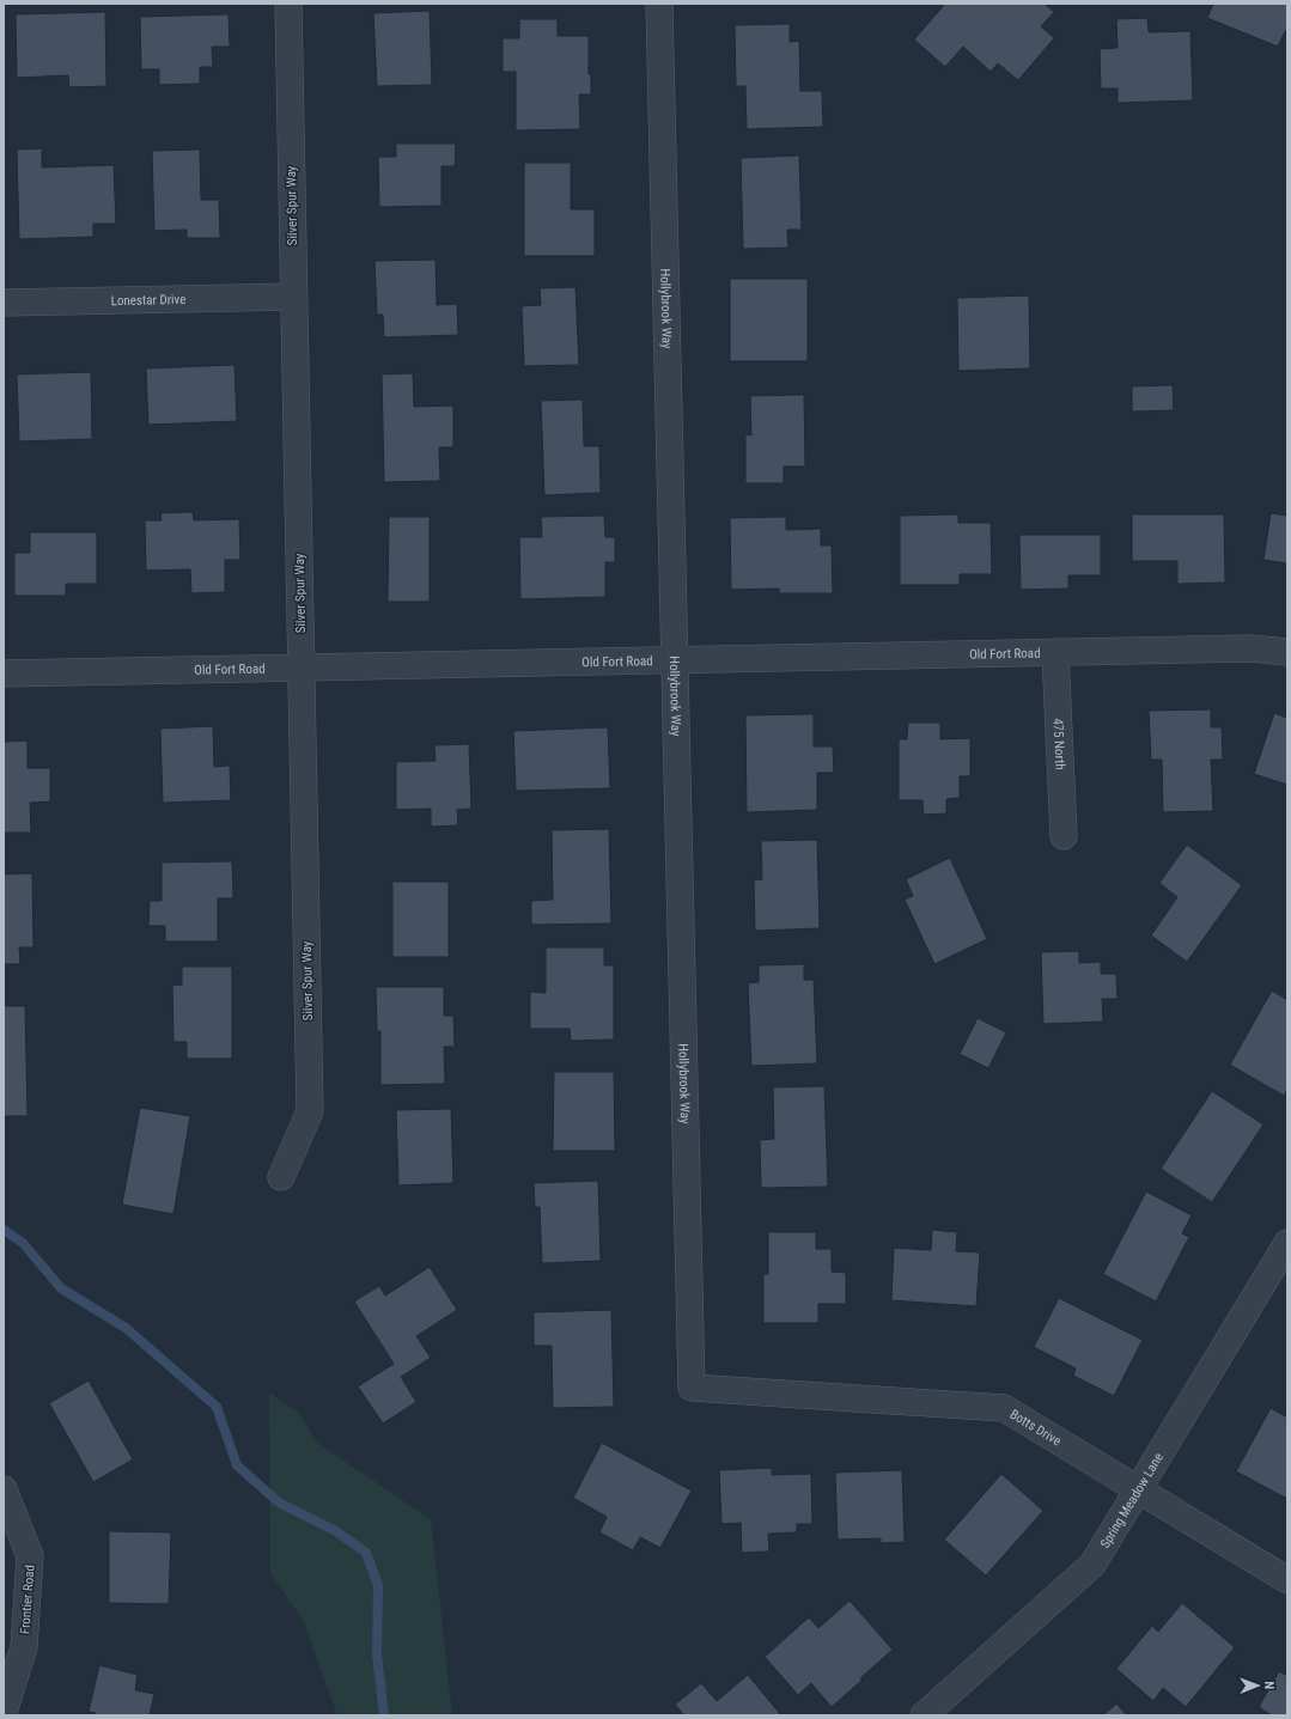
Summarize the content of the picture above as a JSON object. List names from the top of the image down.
{
  "streets": {
    "street": [
      "Silver Spur Way",
      "Lonestar Drive",
      "Hollybrook Way",
      "Old Fort Road",
      "475 North",
      "Botts Drive",
      "Spring Meadow Lane",
      "Frontier Road"
    ]
  },
  "crossings": [
    ["Silver Spur Way", "Lonestar Drive"],
    ["Silver Spur Way", "Old Fort Road"],
    ["Hollybrook Way", "Old Fort Road"],
    ["Hollybrook Way", "Botts Drive"],
    ["Old Fort Road", "475 North"],
    ["Botts Drive", "Spring Meadow Lane"]
  ],
  "north": "right"
}
